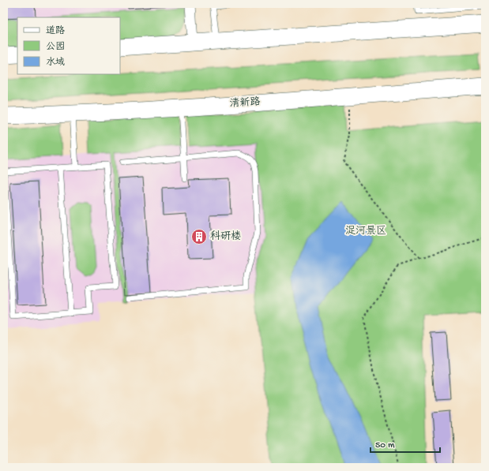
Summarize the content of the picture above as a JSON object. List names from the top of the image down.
{
  "streets": {
    "main road": ["清新路"]
  },
  "parks": ["浞河景区"],
  "places": {
    "building": ["科研楼"]
  },
  "legend": ["道路", "公园", "水域"],
  "scale_bar": "50 m"
}
